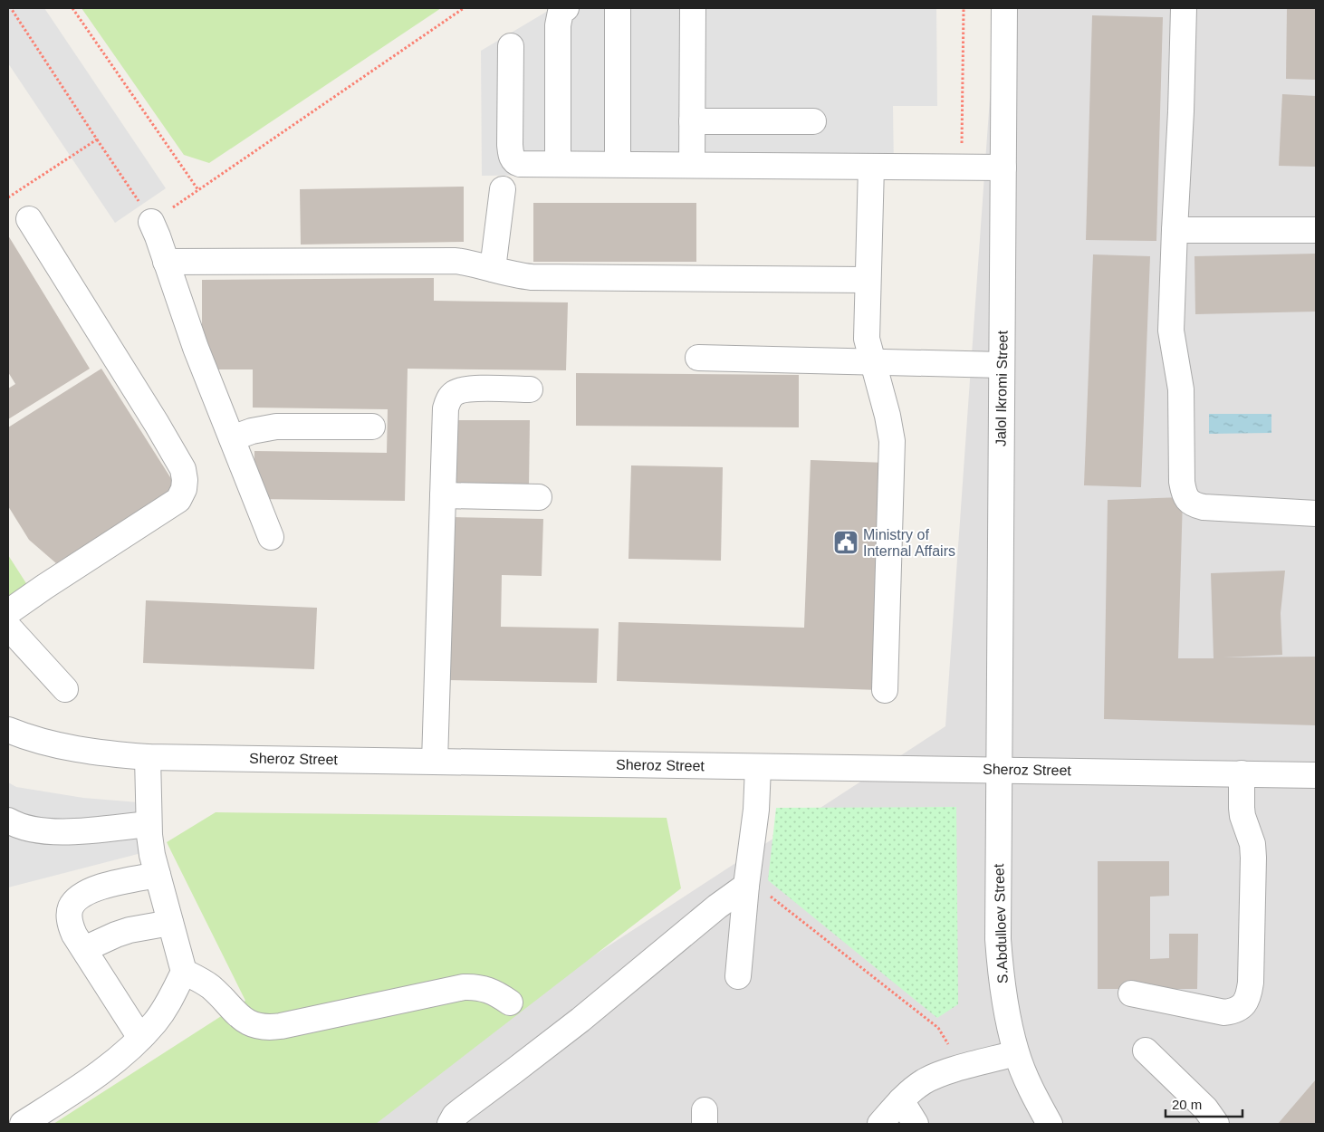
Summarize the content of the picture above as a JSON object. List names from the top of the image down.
{
  "streets": {
    "street": ["Jalol Ikromi Street", "Sheroz Street", "S.Abdulloev Street"]
  },
  "crossings": [
    ["Jalol Ikromi Street", "Sheroz Street"],
    ["Jalol Ikromi Street", "S.Abdulloev Street"],
    ["Sheroz Street", "S.Abdulloev Street"]
  ],
  "places": {
    "public building": ["Ministry of Internal Affairs"]
  },
  "scale_bar": "20 m"
}
